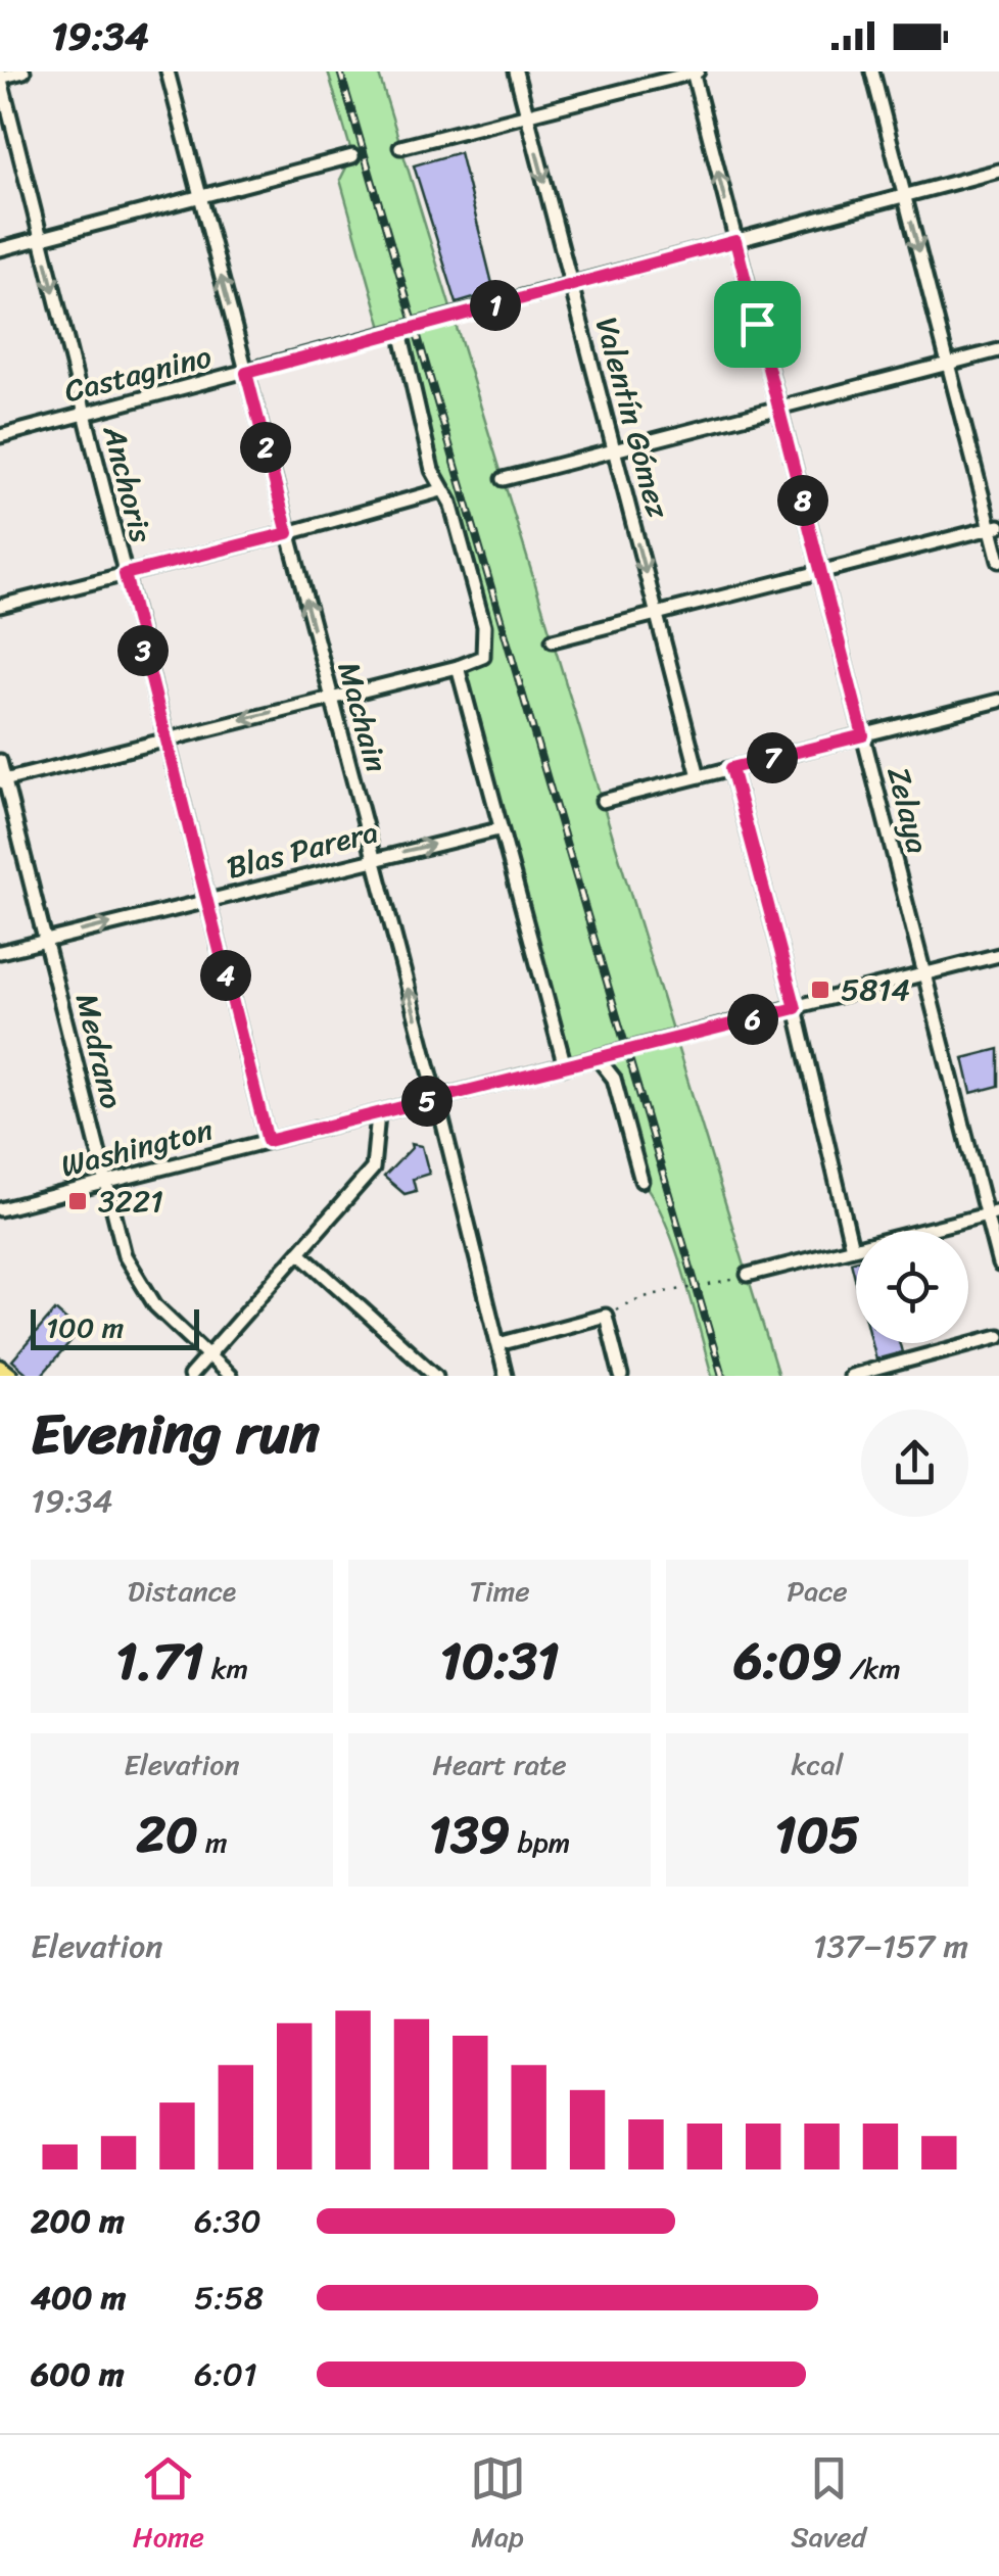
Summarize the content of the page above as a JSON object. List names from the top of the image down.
{
  "streets": {
    "street": [
      "Castagnino",
      "Valentín Gómez",
      "Anchoris",
      "Machain",
      "Zelaya",
      "Blas Parera",
      "Medrano",
      "Washington"
    ]
  },
  "crossings": [
    ["Castagnino", "Valentín Gómez"],
    ["Castagnino", "Anchoris"],
    ["Castagnino", "Machain"],
    ["Castagnino", "Zelaya"],
    ["Anchoris", "Blas Parera"],
    ["Anchoris", "Washington"],
    ["Machain", "Blas Parera"],
    ["Machain", "Washington"],
    ["Zelaya", "Washington"],
    ["Blas Parera", "Medrano"],
    ["Medrano", "Washington"]
  ],
  "one_way": ["Valentín Gómez", "Machain", "Blas Parera"],
  "places": {
    "transit": ["5814", "3221"]
  },
  "scale_bar": "100 m",
  "page": {
    "status": "19:34",
    "pins": [
      "1",
      "2",
      "8",
      "3",
      "7",
      "4",
      "6",
      "5"
    ],
    "scale": "100 m",
    "heading": ["Evening run", "19:34"],
    "stats": [
      ["Distance", "1.71 km"],
      ["Time", "10:31"],
      ["Pace", "6:09 /km"],
      ["Elevation", "20 m"],
      ["Heart rate", "139 bpm"],
      ["kcal", "105"]
    ],
    "chart": ["Elevation", "137–157 m"],
    "list": [
      {
        "name": "200 m",
        "note": "6:30"
      },
      {
        "name": "400 m",
        "note": "5:58"
      },
      {
        "name": "600 m",
        "note": "6:01"
      }
    ],
    "tabs": ["Home", "Map", "Saved"]
  }
}
